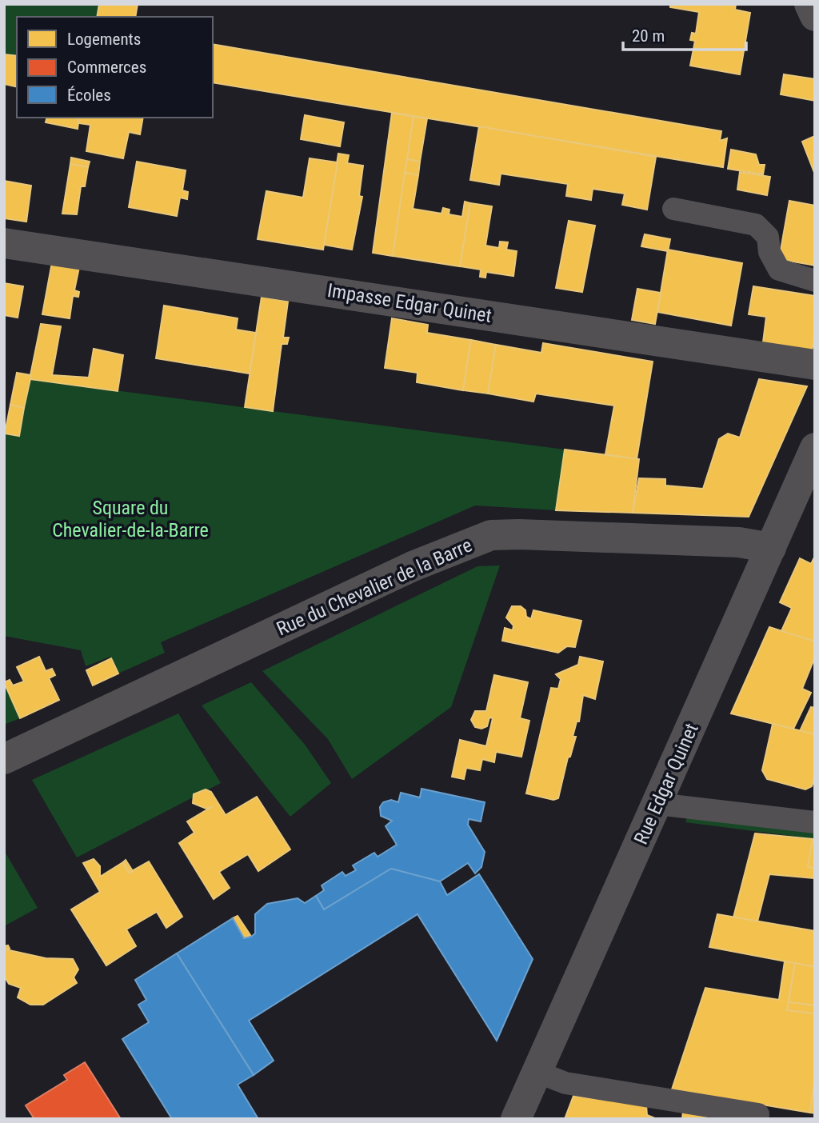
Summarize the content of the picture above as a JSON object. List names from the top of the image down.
{
  "streets": {
    "street": ["Impasse Edgar Quinet", "Rue du Chevalier de la Barre", "Rue Edgar Quinet"]
  },
  "crossings": [
    ["Rue du Chevalier de la Barre", "Rue Edgar Quinet"]
  ],
  "parks": ["Square du Chevalier-de-la-Barre"],
  "legend": ["Logements", "Commerces", "Écoles"],
  "scale_bar": "20 m"
}
